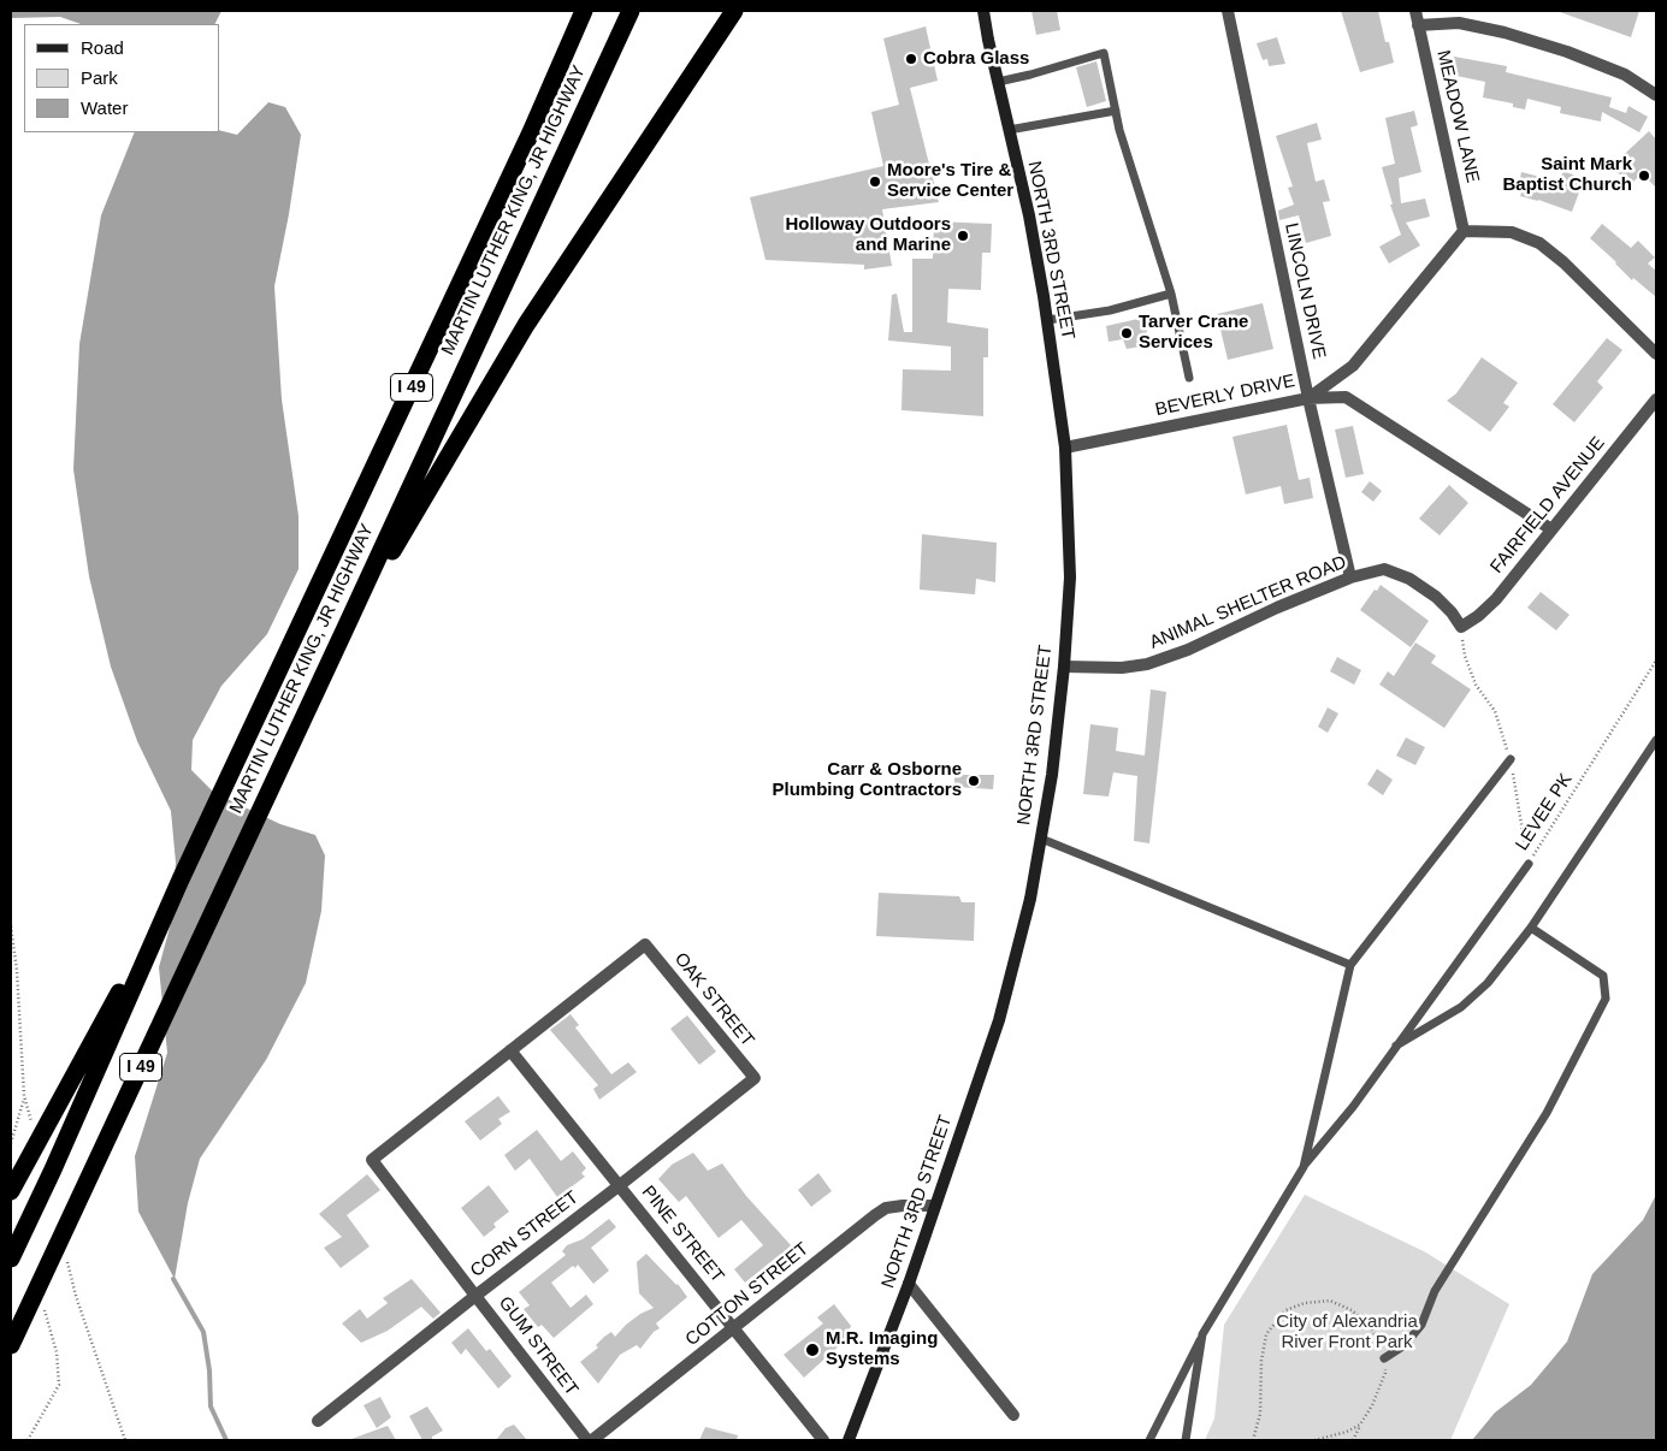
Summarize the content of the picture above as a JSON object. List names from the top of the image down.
{
  "streets": {
    "highway": ["MARTIN LUTHER KING, JR HIGHWAY", "I 49"],
    "main road": ["NORTH 3RD STREET"],
    "street": [
      "MEADOW LANE",
      "LINCOLN DRIVE",
      "BEVERLY DRIVE",
      "FAIRFIELD AVENUE",
      "ANIMAL SHELTER ROAD",
      "OAK STREET",
      "CORN STREET",
      "PINE STREET",
      "COTTON STREET",
      "GUM STREET"
    ],
    "path": ["LEVEE PK"]
  },
  "crossings": [
    ["MEADOW LANE", "BEVERLY DRIVE"],
    ["NORTH 3RD STREET", "BEVERLY DRIVE"],
    ["NORTH 3RD STREET", "ANIMAL SHELTER ROAD"],
    ["NORTH 3RD STREET", "COTTON STREET"],
    ["LINCOLN DRIVE", "BEVERLY DRIVE"],
    ["LINCOLN DRIVE", "ANIMAL SHELTER ROAD"],
    ["FAIRFIELD AVENUE", "ANIMAL SHELTER ROAD"],
    ["FAIRFIELD AVENUE", "LEVEE PK"],
    ["ANIMAL SHELTER ROAD", "LEVEE PK"],
    ["OAK STREET", "CORN STREET"],
    ["OAK STREET", "PINE STREET"],
    ["OAK STREET", "GUM STREET"],
    ["CORN STREET", "PINE STREET"],
    ["CORN STREET", "GUM STREET"],
    ["PINE STREET", "COTTON STREET"],
    ["PINE STREET", "GUM STREET"]
  ],
  "parks": ["City of Alexandria River Front Park"],
  "places": [
    "Cobra Glass",
    "Saint Mark Baptist Church",
    "Moore's Tire & Service Center",
    "Holloway Outdoors and Marine",
    "Tarver Crane Services",
    "Carr & Osborne Plumbing Contractors",
    "M.R. Imaging Systems"
  ],
  "legend": ["Road", "Park", "Water"]
}
